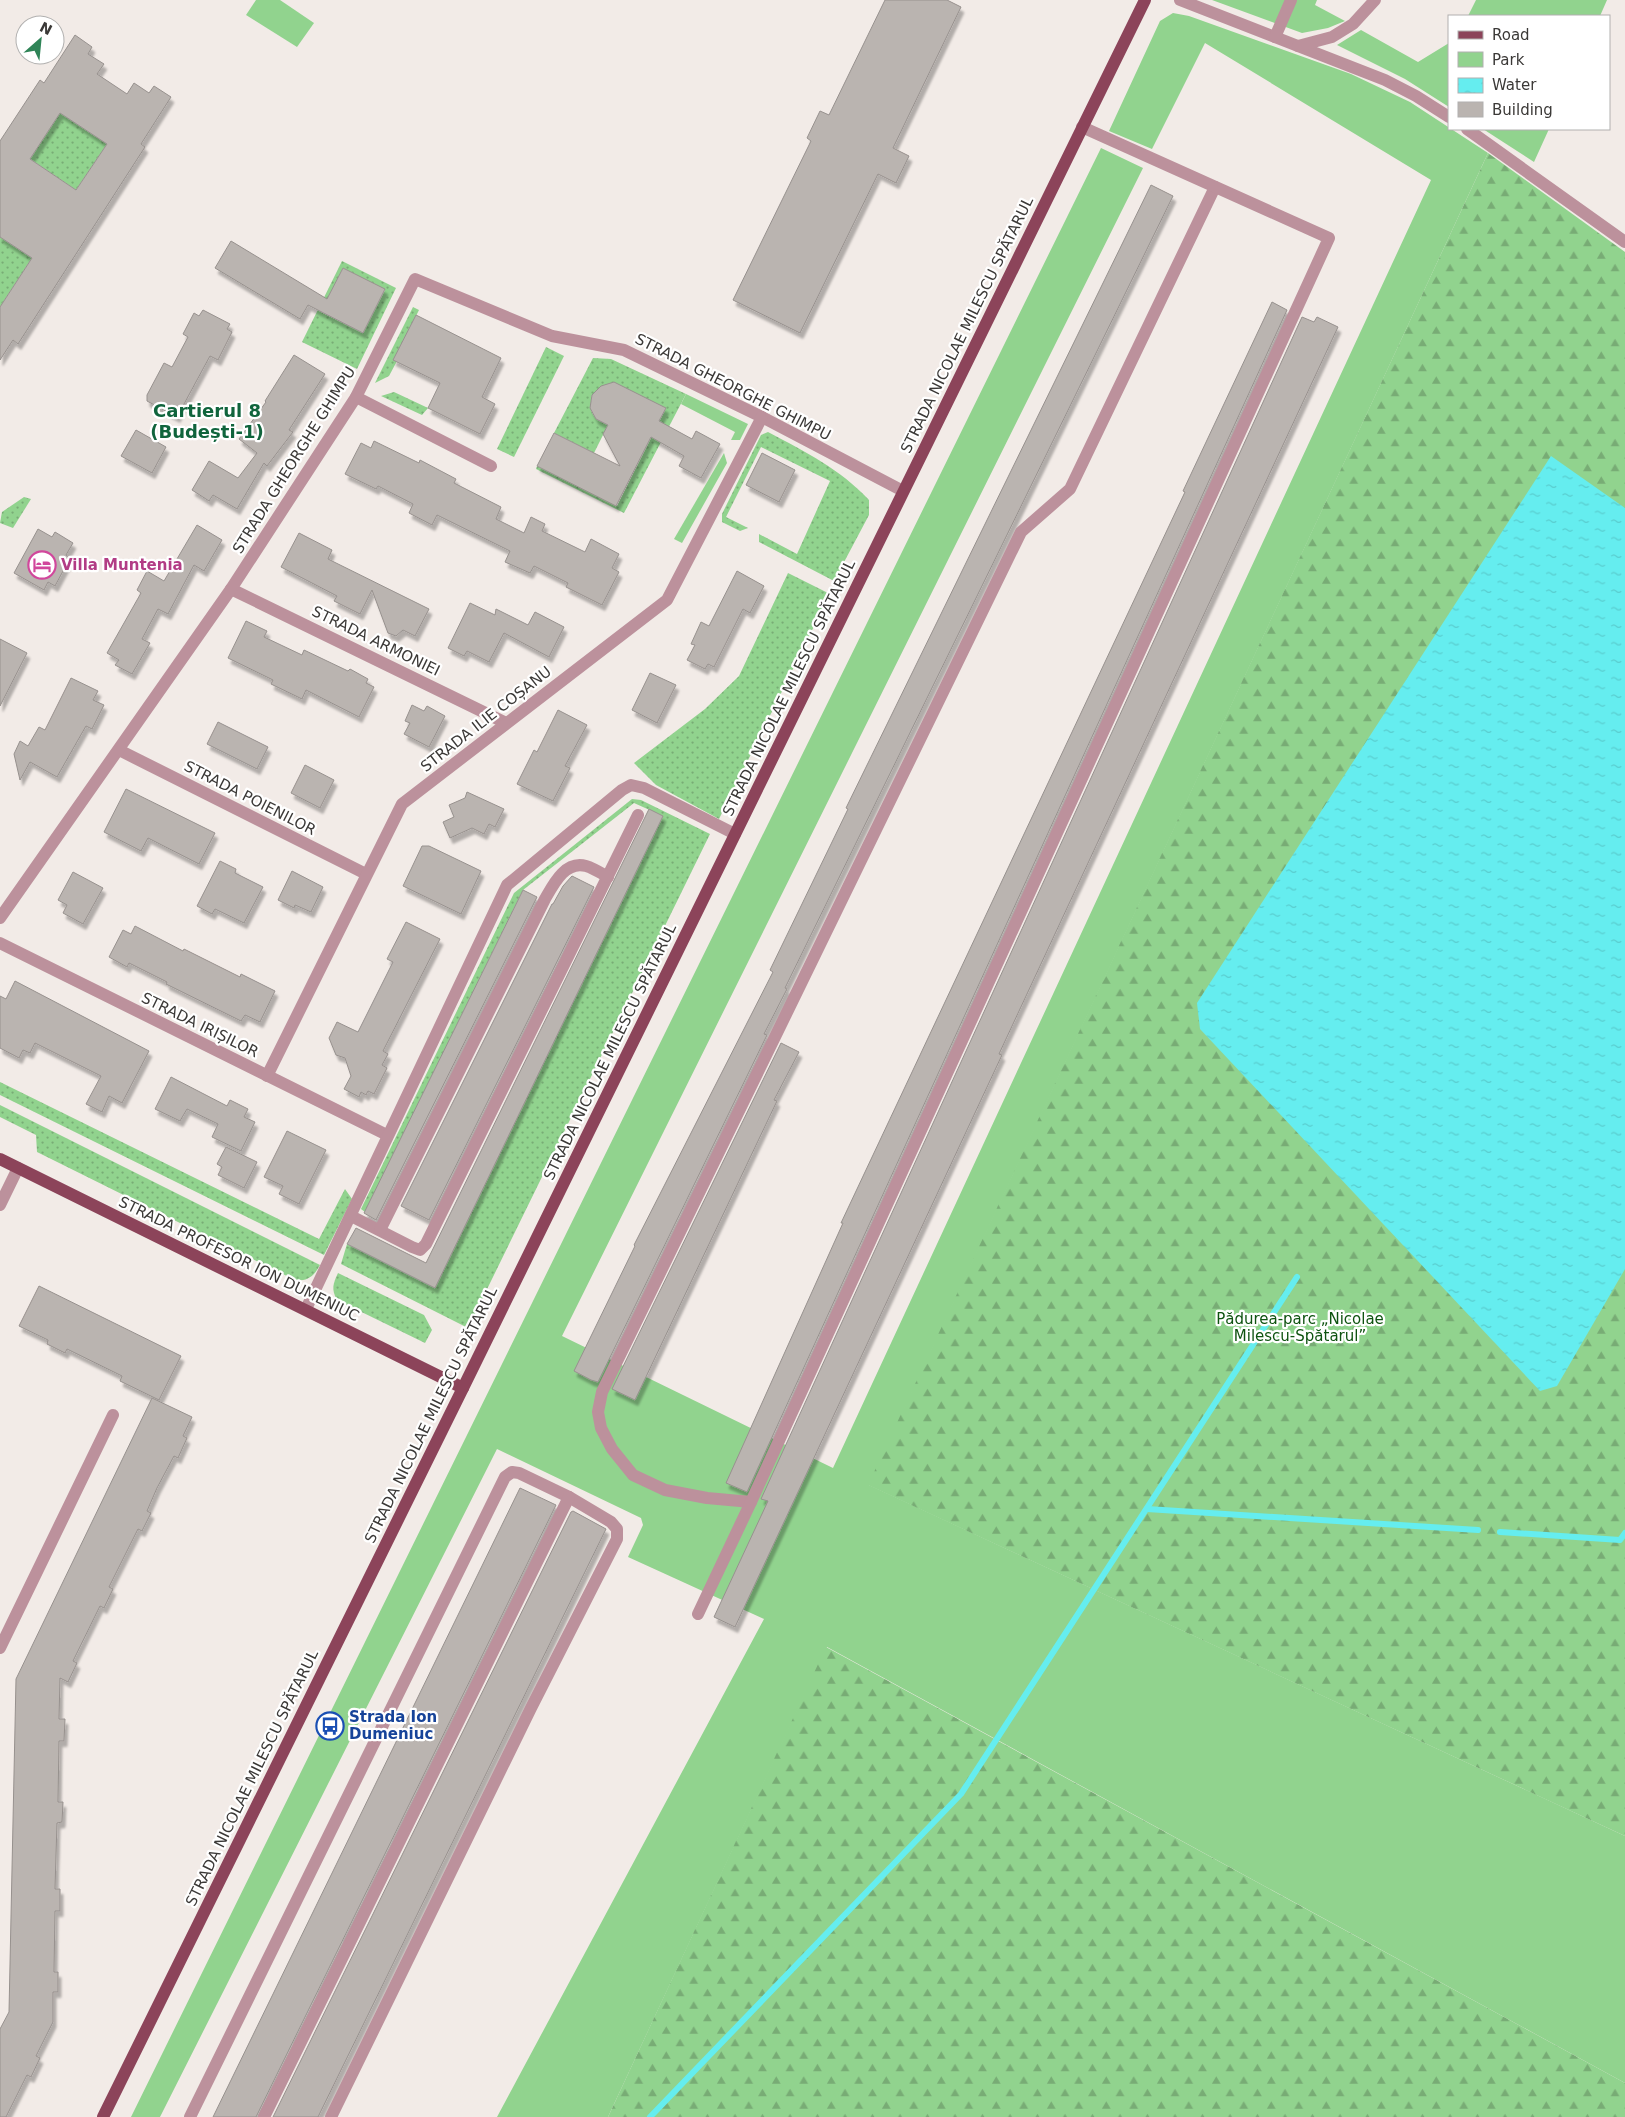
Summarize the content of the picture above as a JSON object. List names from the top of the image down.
{
  "streets": {
    "main road": ["STRADA NICOLAE MILESCU SPĂTARUL", "STRADA PROFESOR ION DUMENIUC"],
    "street": [
      "STRADA GHEORGHE GHIMPU",
      "STRADA ARMONIEI",
      "STRADA ILIE COȘANU",
      "STRADA POIENILOR",
      "STRADA IRIȘILOR"
    ]
  },
  "crossings": [
    ["STRADA NICOLAE MILESCU SPĂTARUL", "STRADA GHEORGHE GHIMPU"],
    ["STRADA NICOLAE MILESCU SPĂTARUL", "STRADA PROFESOR ION DUMENIUC"],
    ["STRADA GHEORGHE GHIMPU", "STRADA ARMONIEI"],
    ["STRADA GHEORGHE GHIMPU", "STRADA ILIE COȘANU"],
    ["STRADA GHEORGHE GHIMPU", "STRADA POIENILOR"],
    ["STRADA ARMONIEI", "STRADA ILIE COȘANU"],
    ["STRADA ILIE COȘANU", "STRADA POIENILOR"],
    ["STRADA ILIE COȘANU", "STRADA IRIȘILOR"]
  ],
  "districts": ["Cartierul 8 (Budești-1)"],
  "parks": ["Pădurea-parc „Nicolae Milescu-Spătarul”"],
  "places": {
    "hotel": ["Villa Muntenia"],
    "bus stop": ["Strada Ion Dumeniuc"]
  },
  "legend": [
    "Road",
    "Park",
    "Water",
    "Building"
  ],
  "north": "top right"
}
